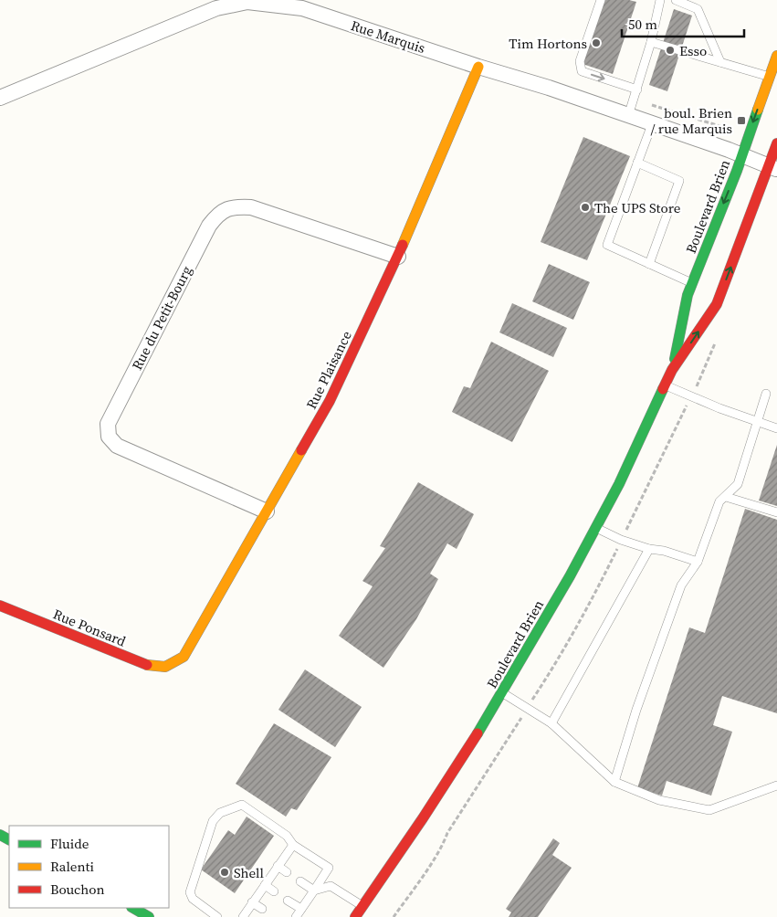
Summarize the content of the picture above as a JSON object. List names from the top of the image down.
{
  "streets": {
    "main road": ["Boulevard Brien", "Rue Plaisance", "Rue Ponsard"],
    "street": ["Rue Marquis", "Rue du Petit-Bourg"]
  },
  "crossings": [
    ["Rue Marquis", "Boulevard Brien"],
    ["Rue Marquis", "Rue Plaisance"],
    ["Rue du Petit-Bourg", "Rue Plaisance"],
    ["Rue Plaisance", "Rue Ponsard"]
  ],
  "places": {
    "other": [
      "Tim Hortons",
      "Esso",
      "The UPS Store",
      "Shell"
    ],
    "transit": ["boul. Brien / rue Marquis"]
  },
  "legend": ["Fluide", "Ralenti", "Bouchon"],
  "scale_bar": "50 m"
}
